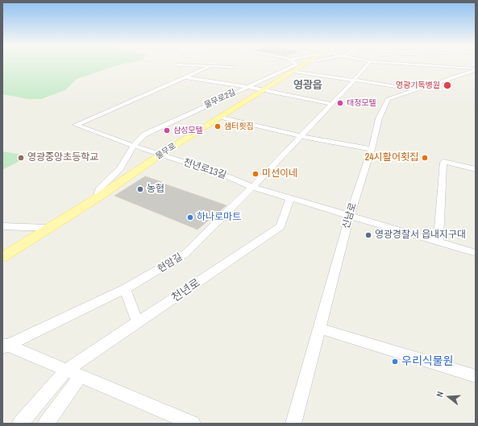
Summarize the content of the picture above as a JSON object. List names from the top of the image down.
{
  "streets": {
    "main road": ["물무로"],
    "street": [
      "물무로2길",
      "천년로13길",
      "신남로",
      "현암길",
      "천년로"
    ]
  },
  "crossings": [
    ["물무로2길", "물무로"],
    ["물무로2길", "천년로13길"],
    ["물무로", "천년로13길"],
    ["천년로13길", "신남로"],
    ["천년로13길", "현암길"],
    ["천년로13길", "천년로"]
  ],
  "districts": ["영광읍"],
  "places": [
    "영광기독병원",
    "태정모텔",
    "샘터횟집",
    "삼성모텔",
    "영광중앙초등학교",
    "24시활어횟집",
    "미선이네",
    "농협",
    "하나로마트",
    "영광경찰서 읍내지구대",
    "우리식물원"
  ],
  "north": "left"
}
